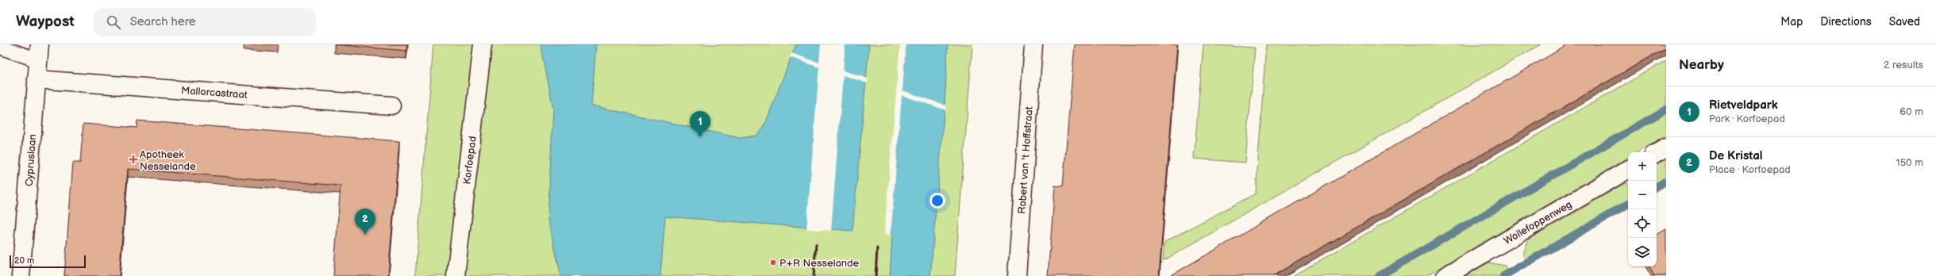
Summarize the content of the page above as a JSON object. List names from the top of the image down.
{
  "streets": {
    "street": [
      "Mallorcastraat",
      "Cypruslaan",
      "Korfoepad",
      "Robert van 't Hoffstraat",
      "Wollefoppenweg"
    ]
  },
  "crossings": [
    ["Mallorcastraat", "Cypruslaan"]
  ],
  "places": {
    "health": ["Apotheek Nesselande"],
    "other": ["P+R Nesselande"]
  },
  "scale_bar": "20 m",
  "page": {
    "header": "Waypost",
    "search": "Search here",
    "nav": ["Map", "Directions", "Saved"],
    "heading": ["Nearby", "2 results"],
    "list": [
      {
        "mark": "1",
        "name": "Rietveldpark",
        "note": "Park · Korfoepad",
        "value": "60 m"
      },
      {
        "mark": "2",
        "name": "De Kristal",
        "note": "Place · Korfoepad",
        "value": "150 m"
      }
    ],
    "pins": ["1", "2"],
    "map_buttons": ["+", "−"],
    "scale": "20 m"
  }
}
